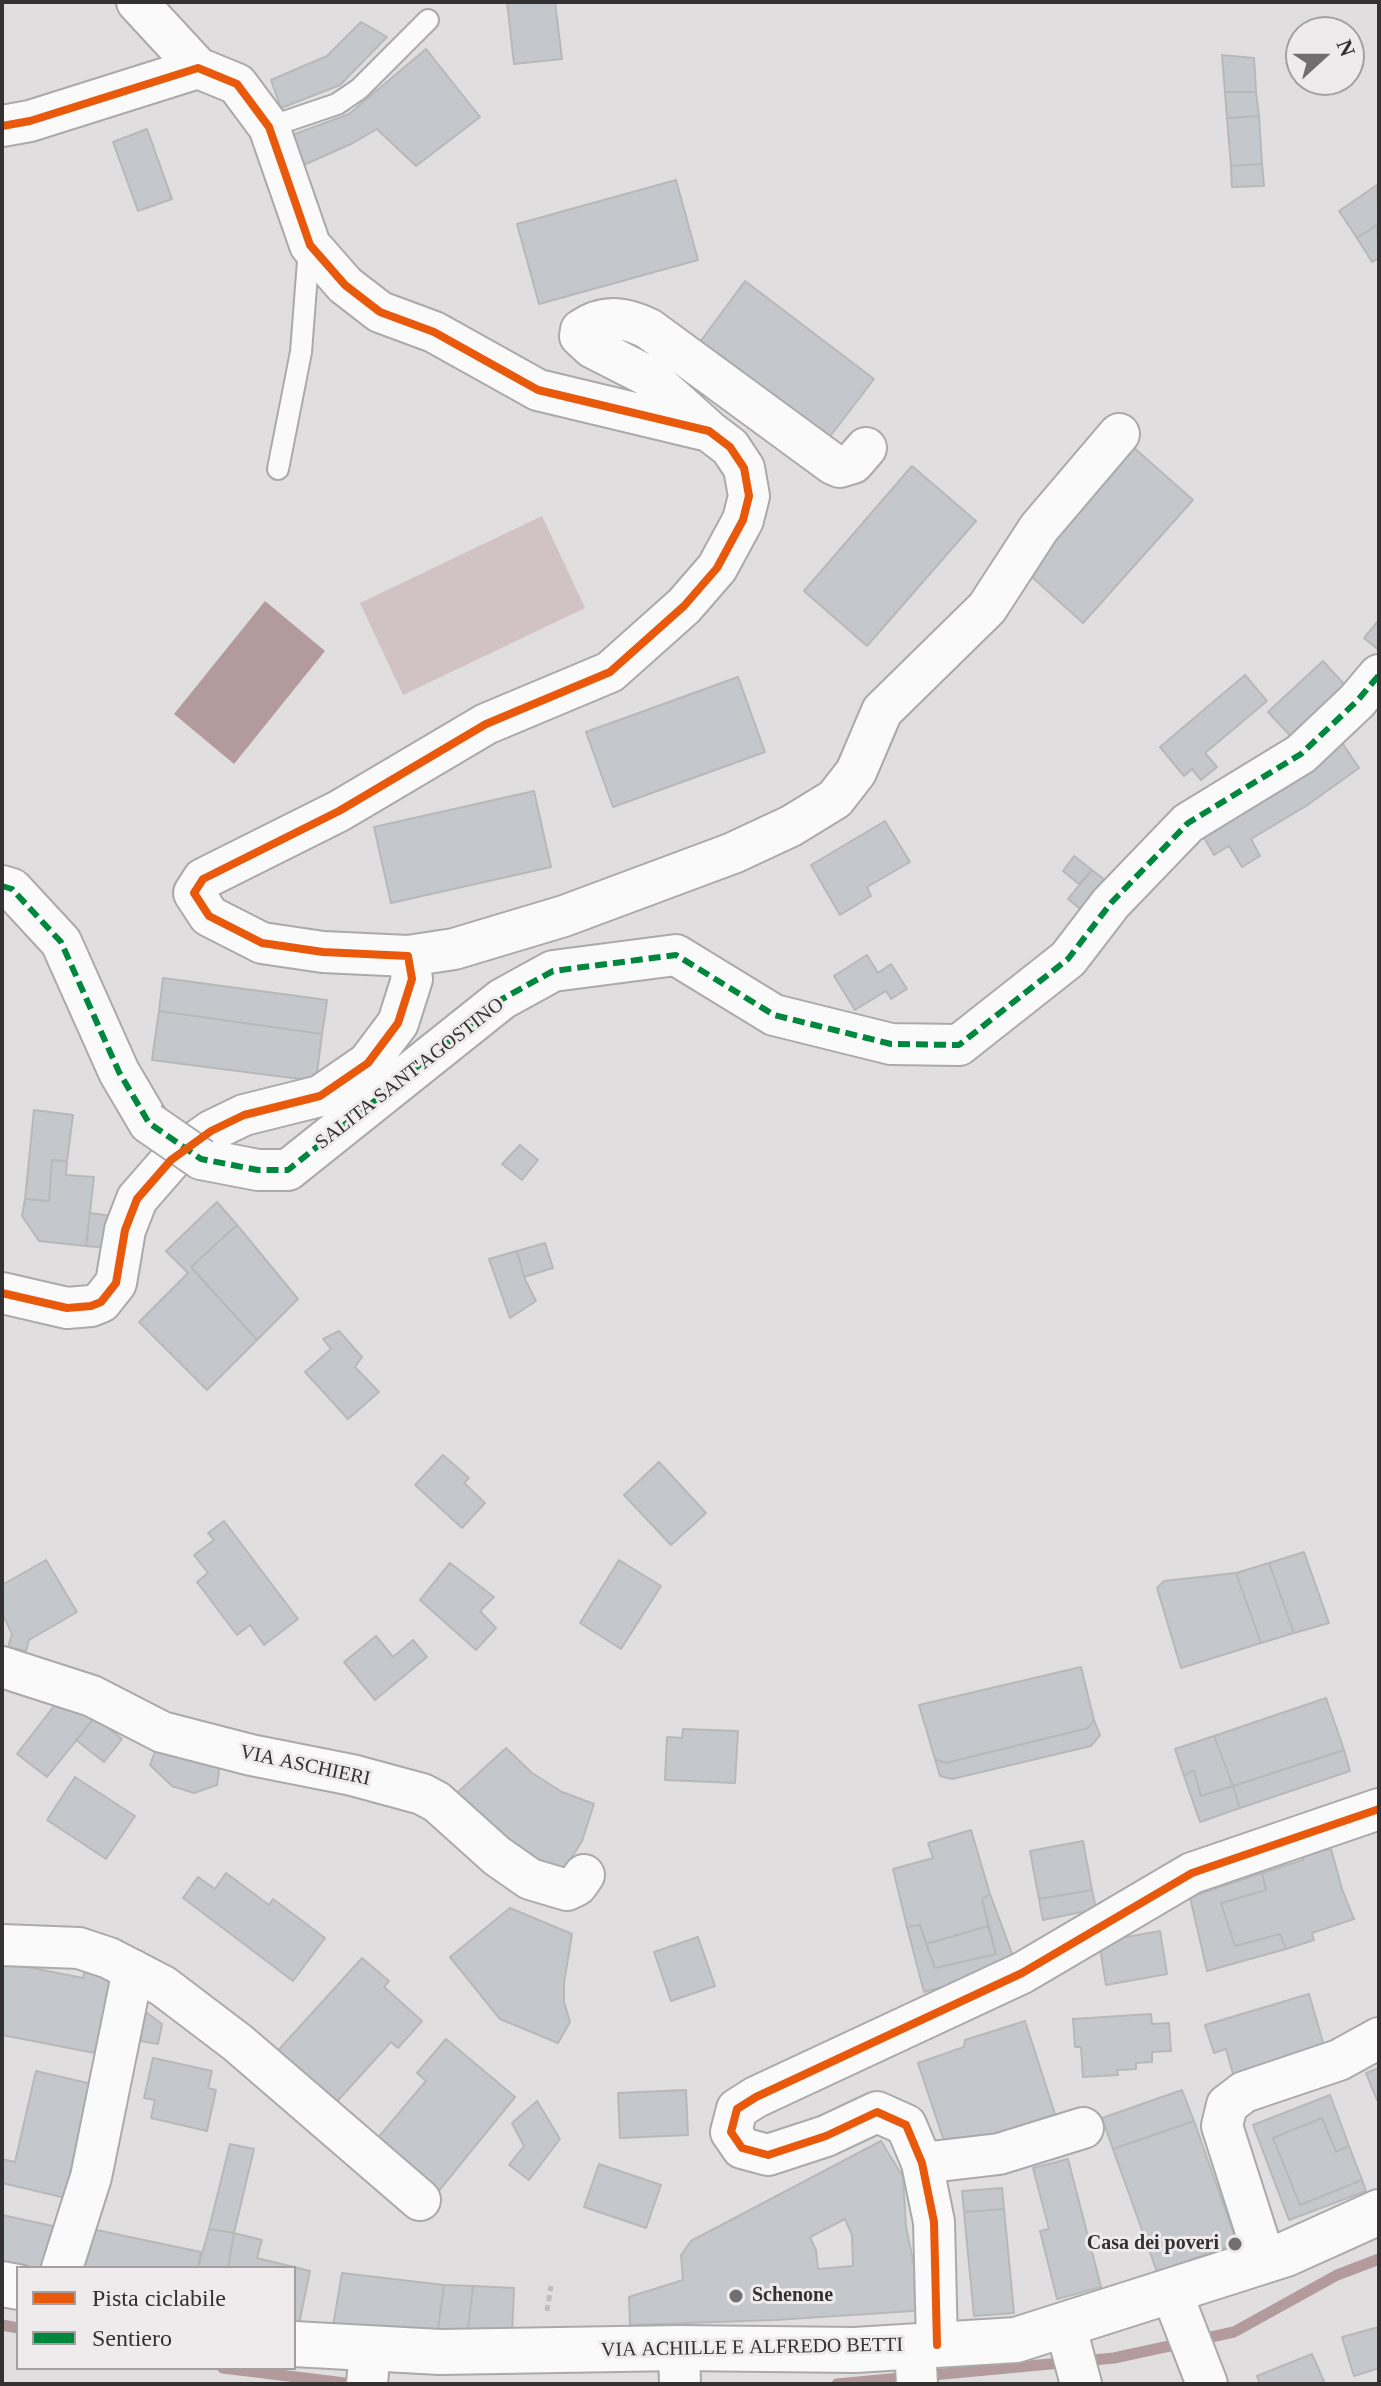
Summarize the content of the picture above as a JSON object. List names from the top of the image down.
{
  "streets": {
    "street": ["SALITA SANT'AGOSTINO", "VIA ASCHIERI", "VIA ACHILLE E ALFREDO BETTI"]
  },
  "places": ["Casa dei poveri", "Schenone"],
  "legend": ["Pista ciclabile", "Sentiero"],
  "north": "right"
}
